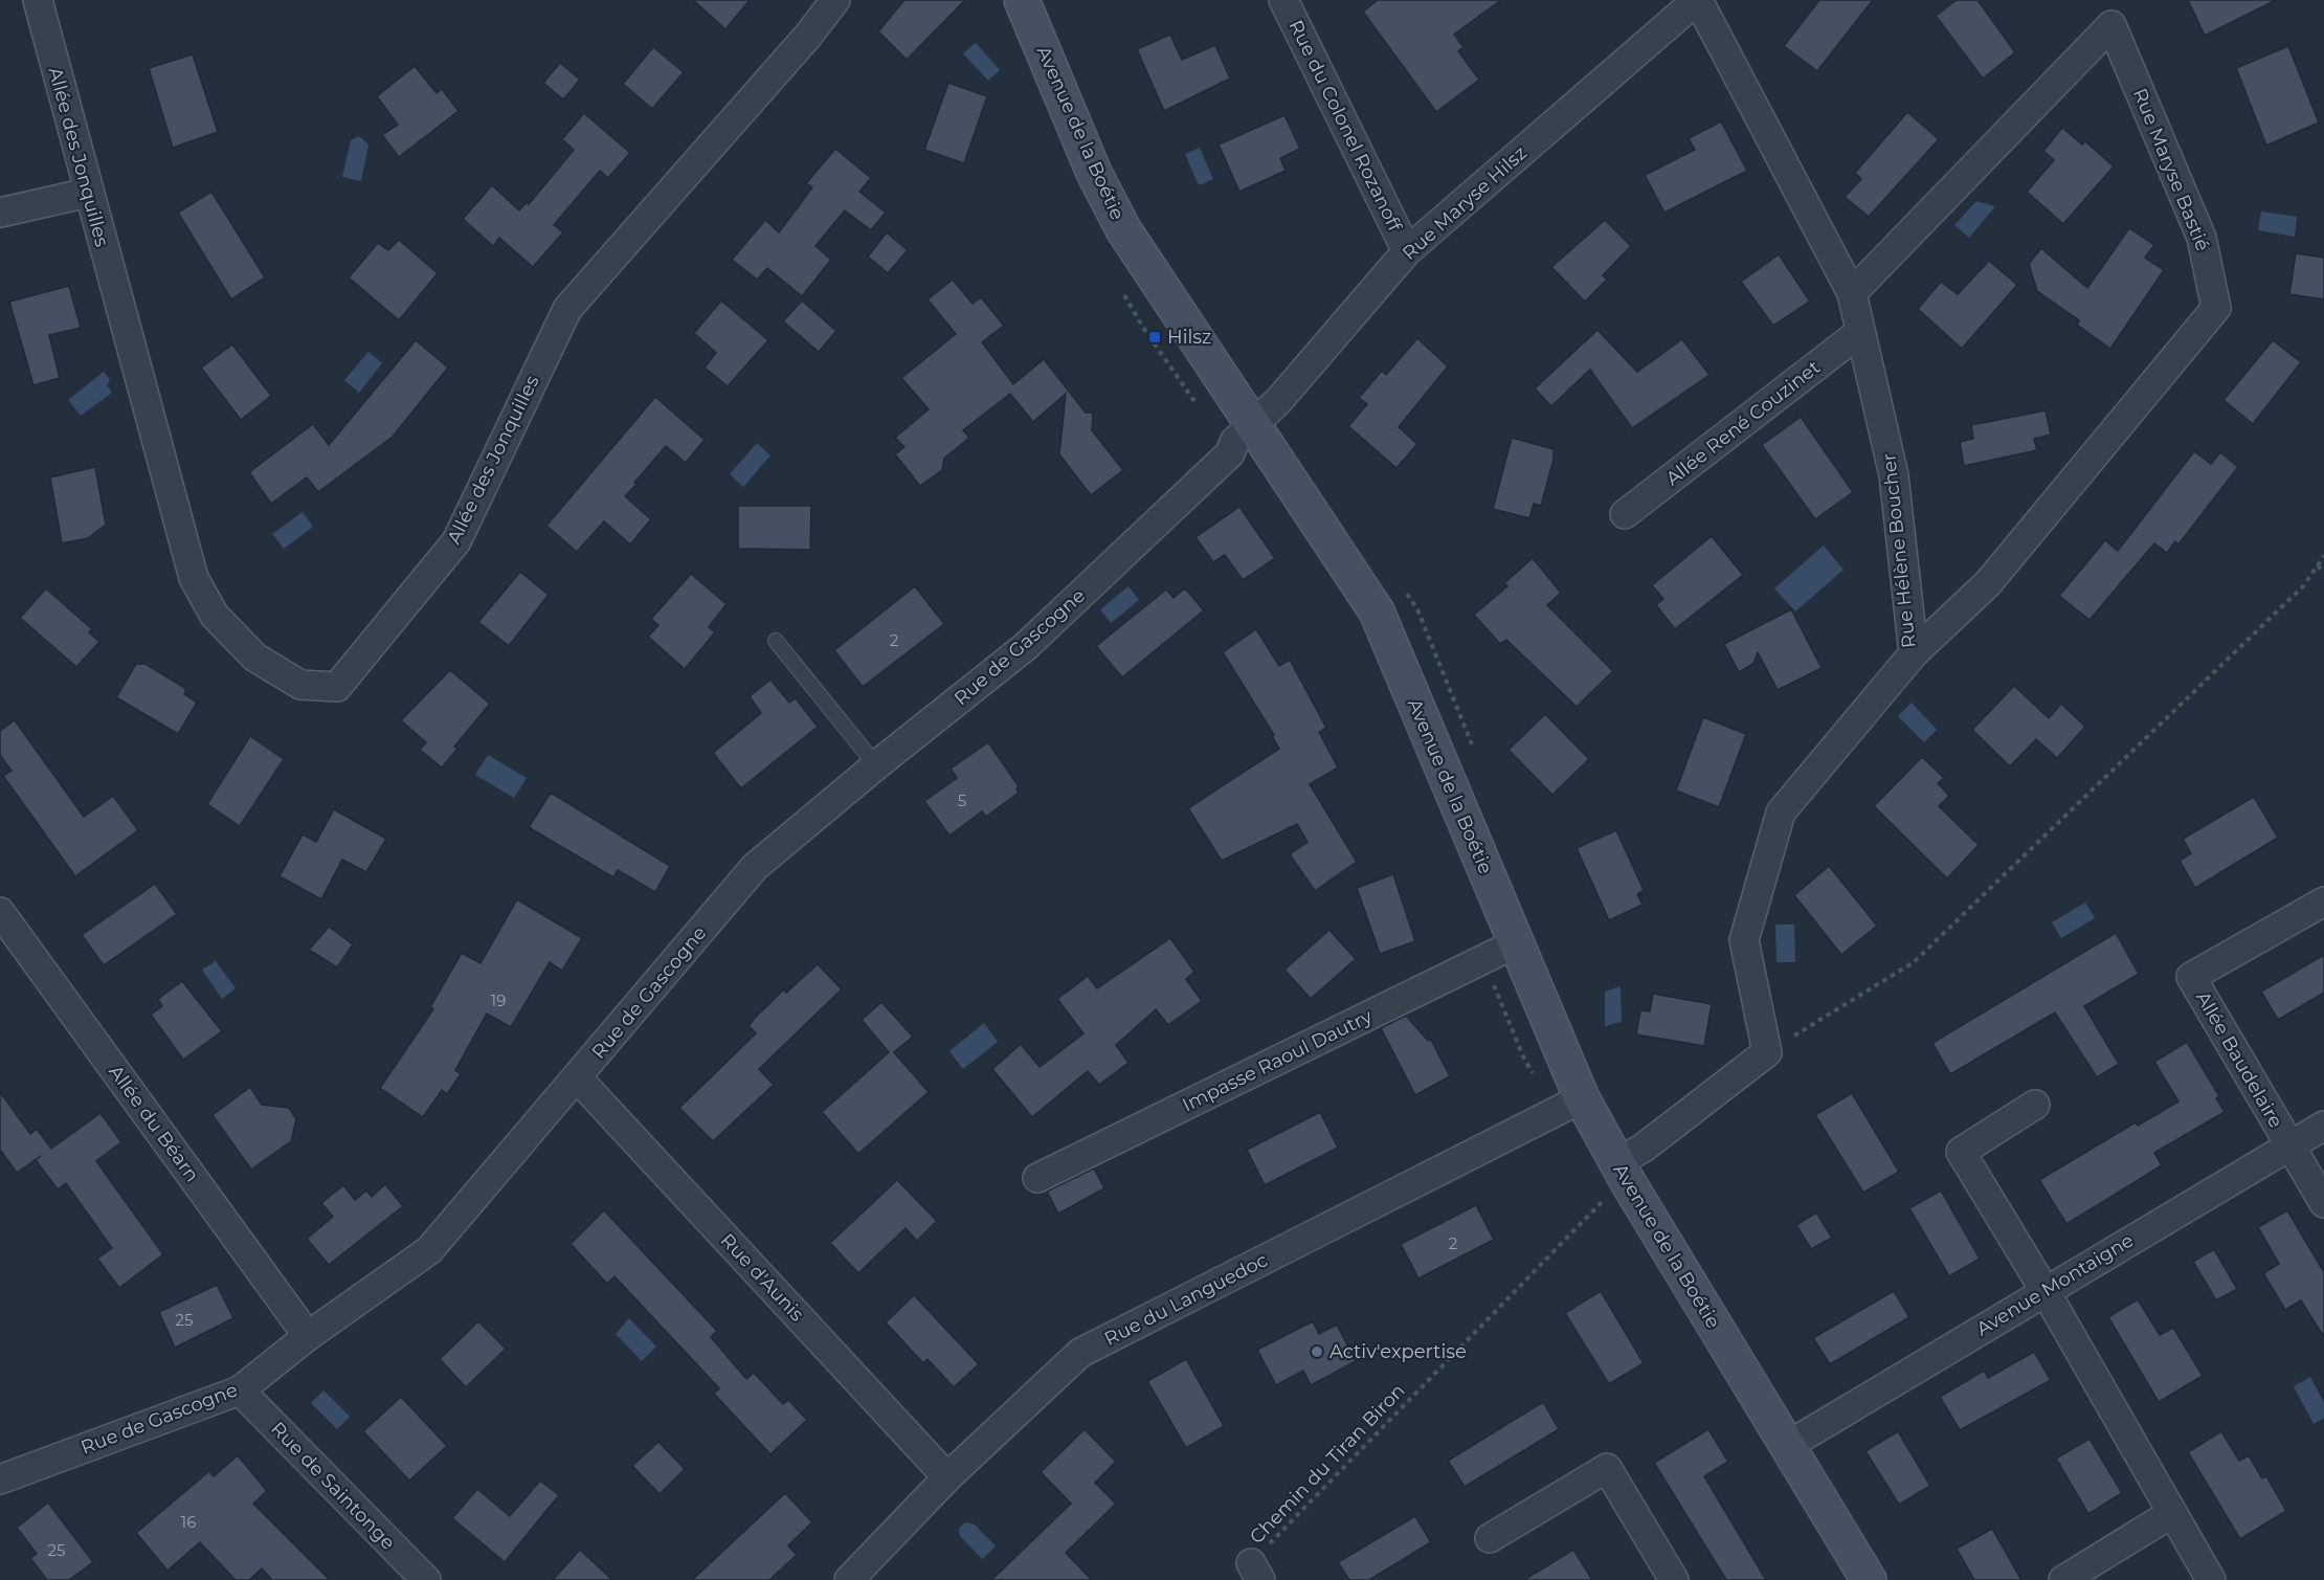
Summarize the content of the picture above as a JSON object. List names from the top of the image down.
{
  "streets": {
    "main road": ["Avenue de la Boétie"],
    "street": [
      "Rue du Colonel Rozanoff",
      "Allée des Jonquilles",
      "Rue Maryse Bastié",
      "Rue Maryse Hilsz",
      "Allée René Couzinet",
      "Rue Hélène Boucher",
      "Rue de Gascogne",
      "Allée Baudelaire",
      "Impasse Raoul Dautry",
      "Allée du Béarn",
      "Rue d'Aunis",
      "Avenue Montaigne",
      "Rue du Languedoc",
      "Rue de Saintonge"
    ],
    "path": ["Chemin du Tiran Biron"]
  },
  "crossings": [
    ["Rue du Colonel Rozanoff", "Rue Maryse Hilsz"],
    ["Avenue de la Boétie", "Rue Maryse Hilsz"],
    ["Avenue de la Boétie", "Rue de Gascogne"],
    ["Avenue de la Boétie", "Impasse Raoul Dautry"],
    ["Avenue de la Boétie", "Avenue Montaigne"],
    ["Avenue de la Boétie", "Rue du Languedoc"],
    ["Avenue de la Boétie", "Chemin du Tiran Biron"],
    ["Rue Maryse Bastié", "Rue Hélène Boucher"],
    ["Rue Maryse Hilsz", "Rue Hélène Boucher"],
    ["Rue Maryse Hilsz", "Rue de Gascogne"],
    ["Allée René Couzinet", "Rue Hélène Boucher"],
    ["Rue de Gascogne", "Allée du Béarn"],
    ["Rue de Gascogne", "Rue d'Aunis"],
    ["Rue de Gascogne", "Rue de Saintonge"],
    ["Allée Baudelaire", "Avenue Montaigne"],
    ["Rue d'Aunis", "Rue du Languedoc"]
  ],
  "places": {
    "transit": ["Hilsz"],
    "other": ["Activ'expertise"]
  },
  "house_numbers": [
    "2",
    "5",
    "19",
    "2",
    "25",
    "16",
    "25"
  ]
}
